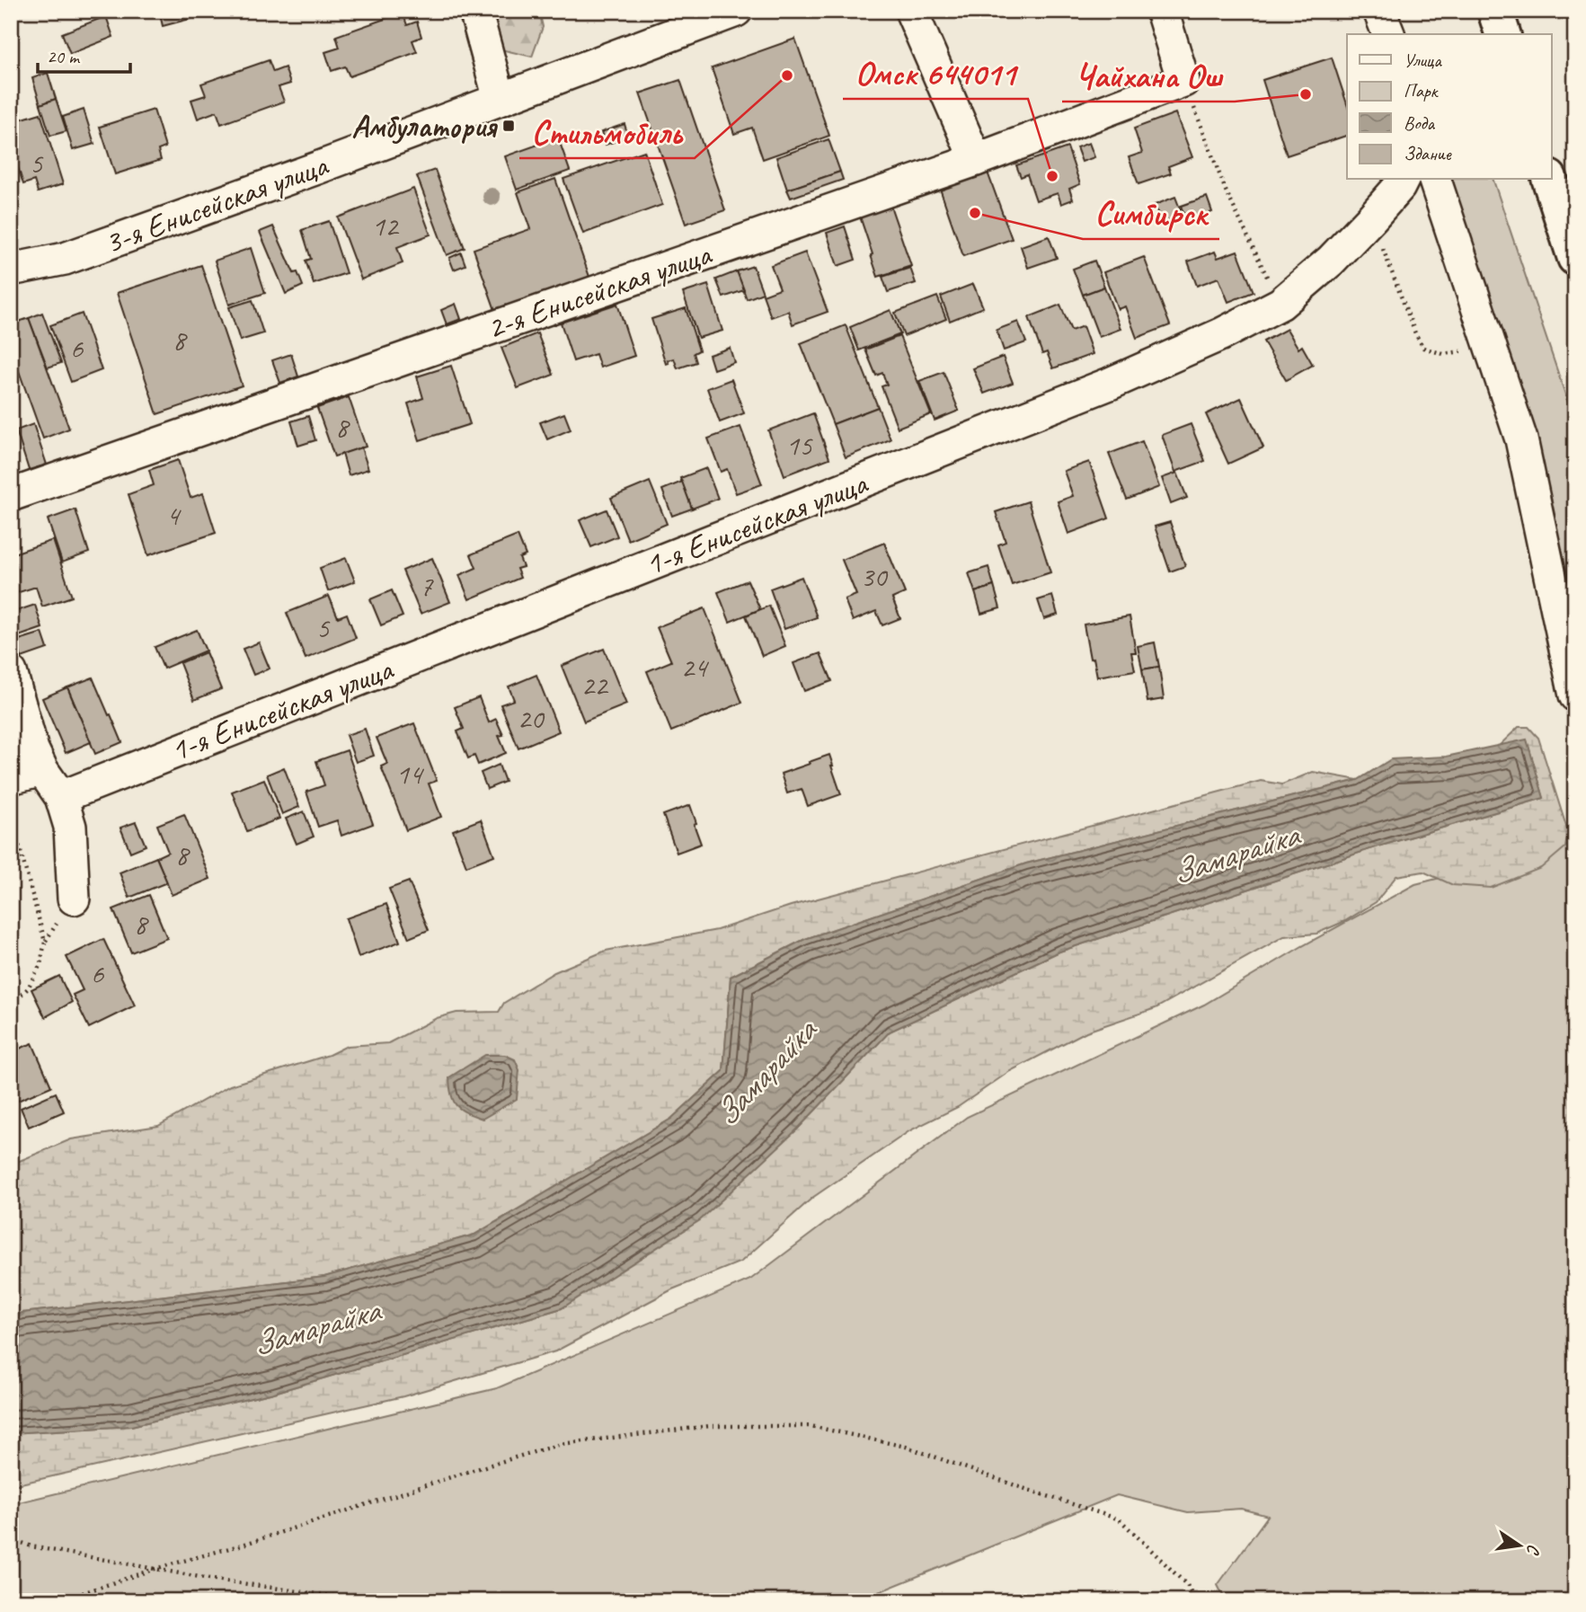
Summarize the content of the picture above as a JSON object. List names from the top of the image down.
{
  "streets": {
    "street": ["3-я Енисейская улица", "2-я Енисейская улица", "1-я Енисейская улица"]
  },
  "water": ["Замарайка"],
  "places": {
    "other": [
      "Стильмобиль",
      "Чайхана Ош",
      "Омск 644011",
      "Симбирск"
    ],
    "transit": ["Амбулатория"]
  },
  "house_numbers": [
    "5",
    "12",
    "8",
    "6",
    "8",
    "15",
    "4",
    "30",
    "7",
    "5",
    "24",
    "22",
    "20",
    "14",
    "8",
    "8",
    "6"
  ],
  "legend": [
    "Улица",
    "Парк",
    "Вода",
    "Здание"
  ],
  "scale_bar": "20 m",
  "north": "right"
}
